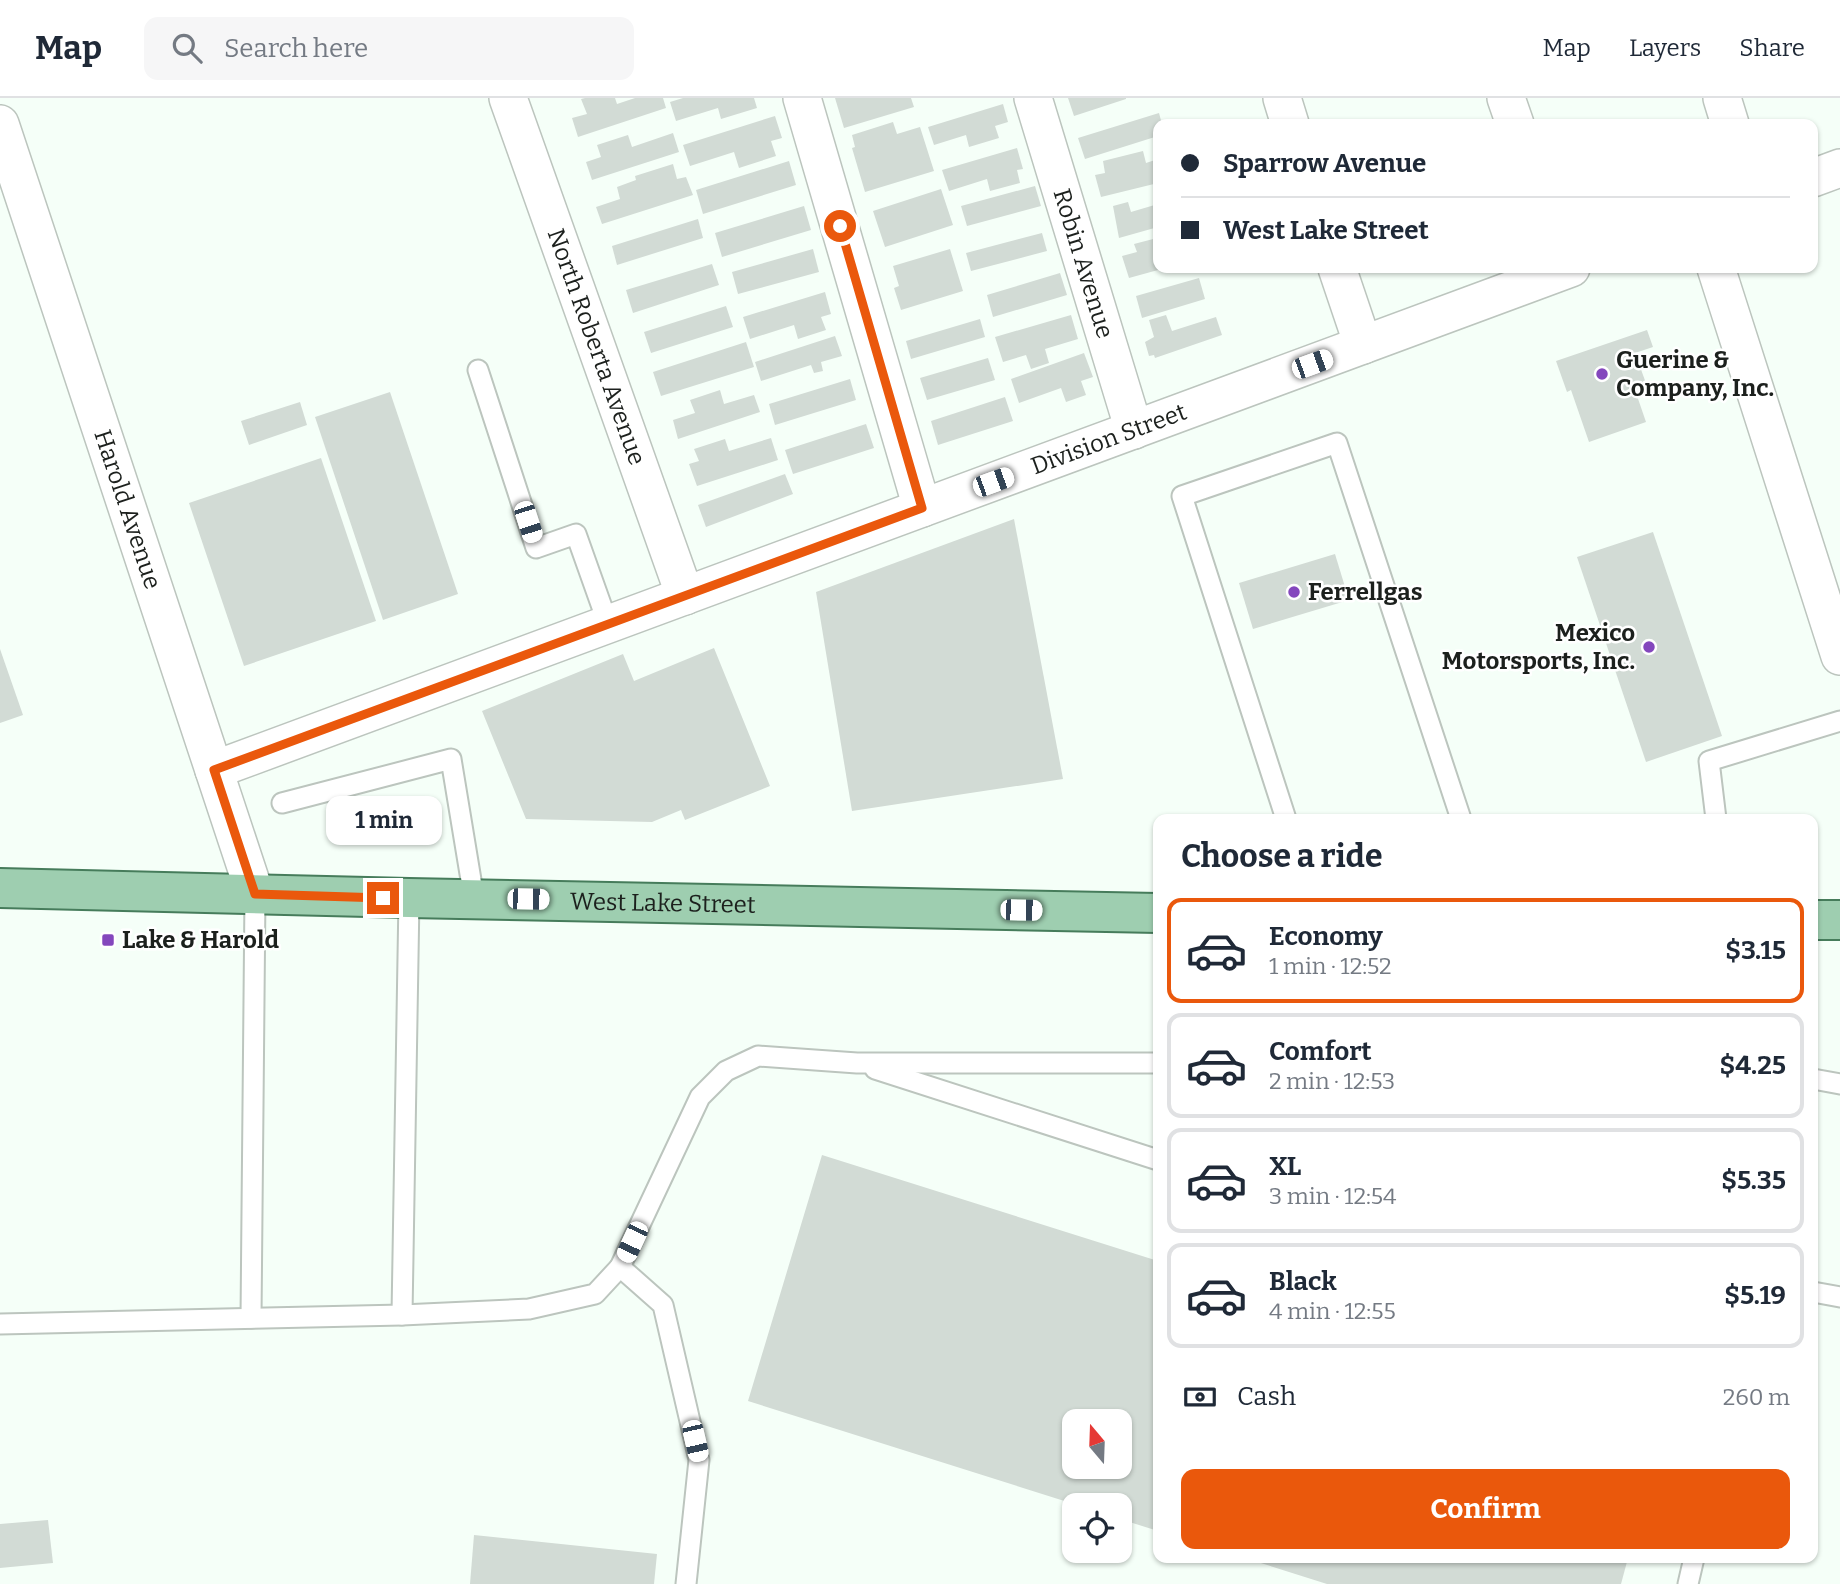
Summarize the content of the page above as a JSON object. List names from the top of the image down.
{
  "streets": {
    "main road": ["West Lake Street"],
    "street": [
      "Robin Avenue",
      "North Roberta Avenue",
      "Division Street",
      "Harold Avenue"
    ]
  },
  "crossings": [
    ["Robin Avenue", "Division Street"],
    ["North Roberta Avenue", "Division Street"],
    ["Division Street", "Harold Avenue"],
    ["Harold Avenue", "West Lake Street"]
  ],
  "places": {
    "other": ["Guerine & Company, Inc.", "Ferrellgas", "Mexico Motorsports, Inc."],
    "transit": ["Lake & Harold"]
  },
  "north": "top",
  "page": {
    "header": "Map",
    "search": "Search here",
    "nav": ["Map", "Layers", "Share"],
    "banner": ["Sparrow Avenue", "West Lake Street"],
    "bubble": "1 min",
    "heading": "Choose a ride",
    "list": [
      {
        "name": "Economy",
        "note": "1 min · 12:52",
        "value": "$3.15"
      },
      {
        "name": "Comfort",
        "note": "2 min · 12:53",
        "value": "$4.25"
      },
      {
        "name": "XL",
        "note": "3 min · 12:54",
        "value": "$5.35"
      },
      {
        "name": "Black",
        "note": "4 min · 12:55",
        "value": "$5.19"
      }
    ],
    "pay": ["Cash", "260 m"],
    "buttons": "Confirm"
  }
}
